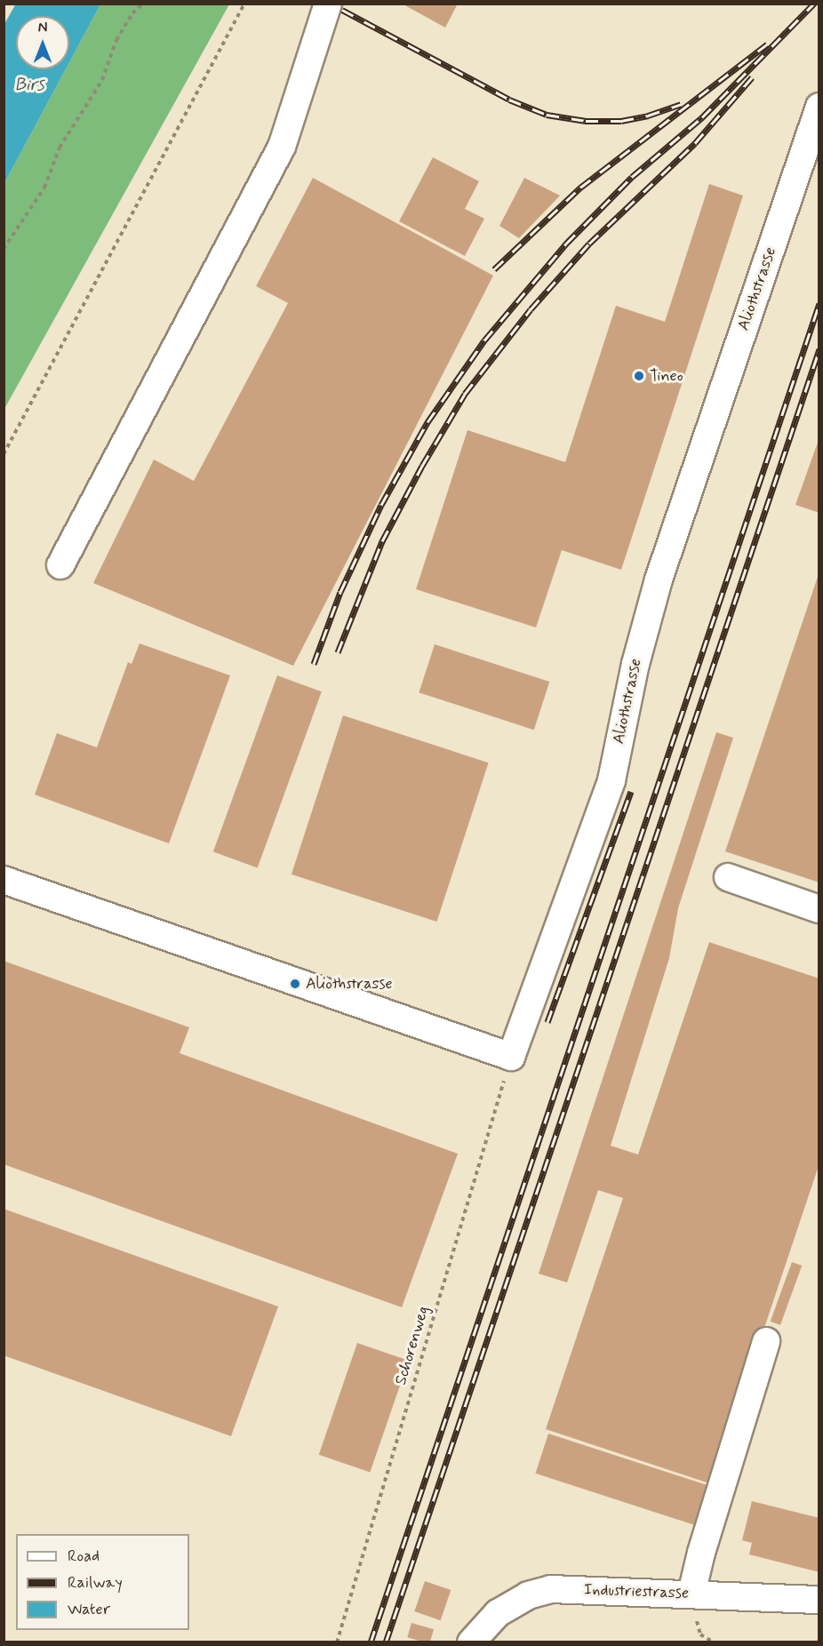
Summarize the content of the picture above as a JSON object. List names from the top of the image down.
{
  "streets": {
    "street": ["Aliothstrasse", "Industriestrasse"],
    "path": ["Schorenweg"]
  },
  "crossings": [
    ["Aliothstrasse", "Schorenweg"]
  ],
  "water": ["Birs"],
  "places": ["Tineo", "Aliothstrasse"],
  "legend": ["Road", "Railway", "Water"],
  "north": "top"
}
